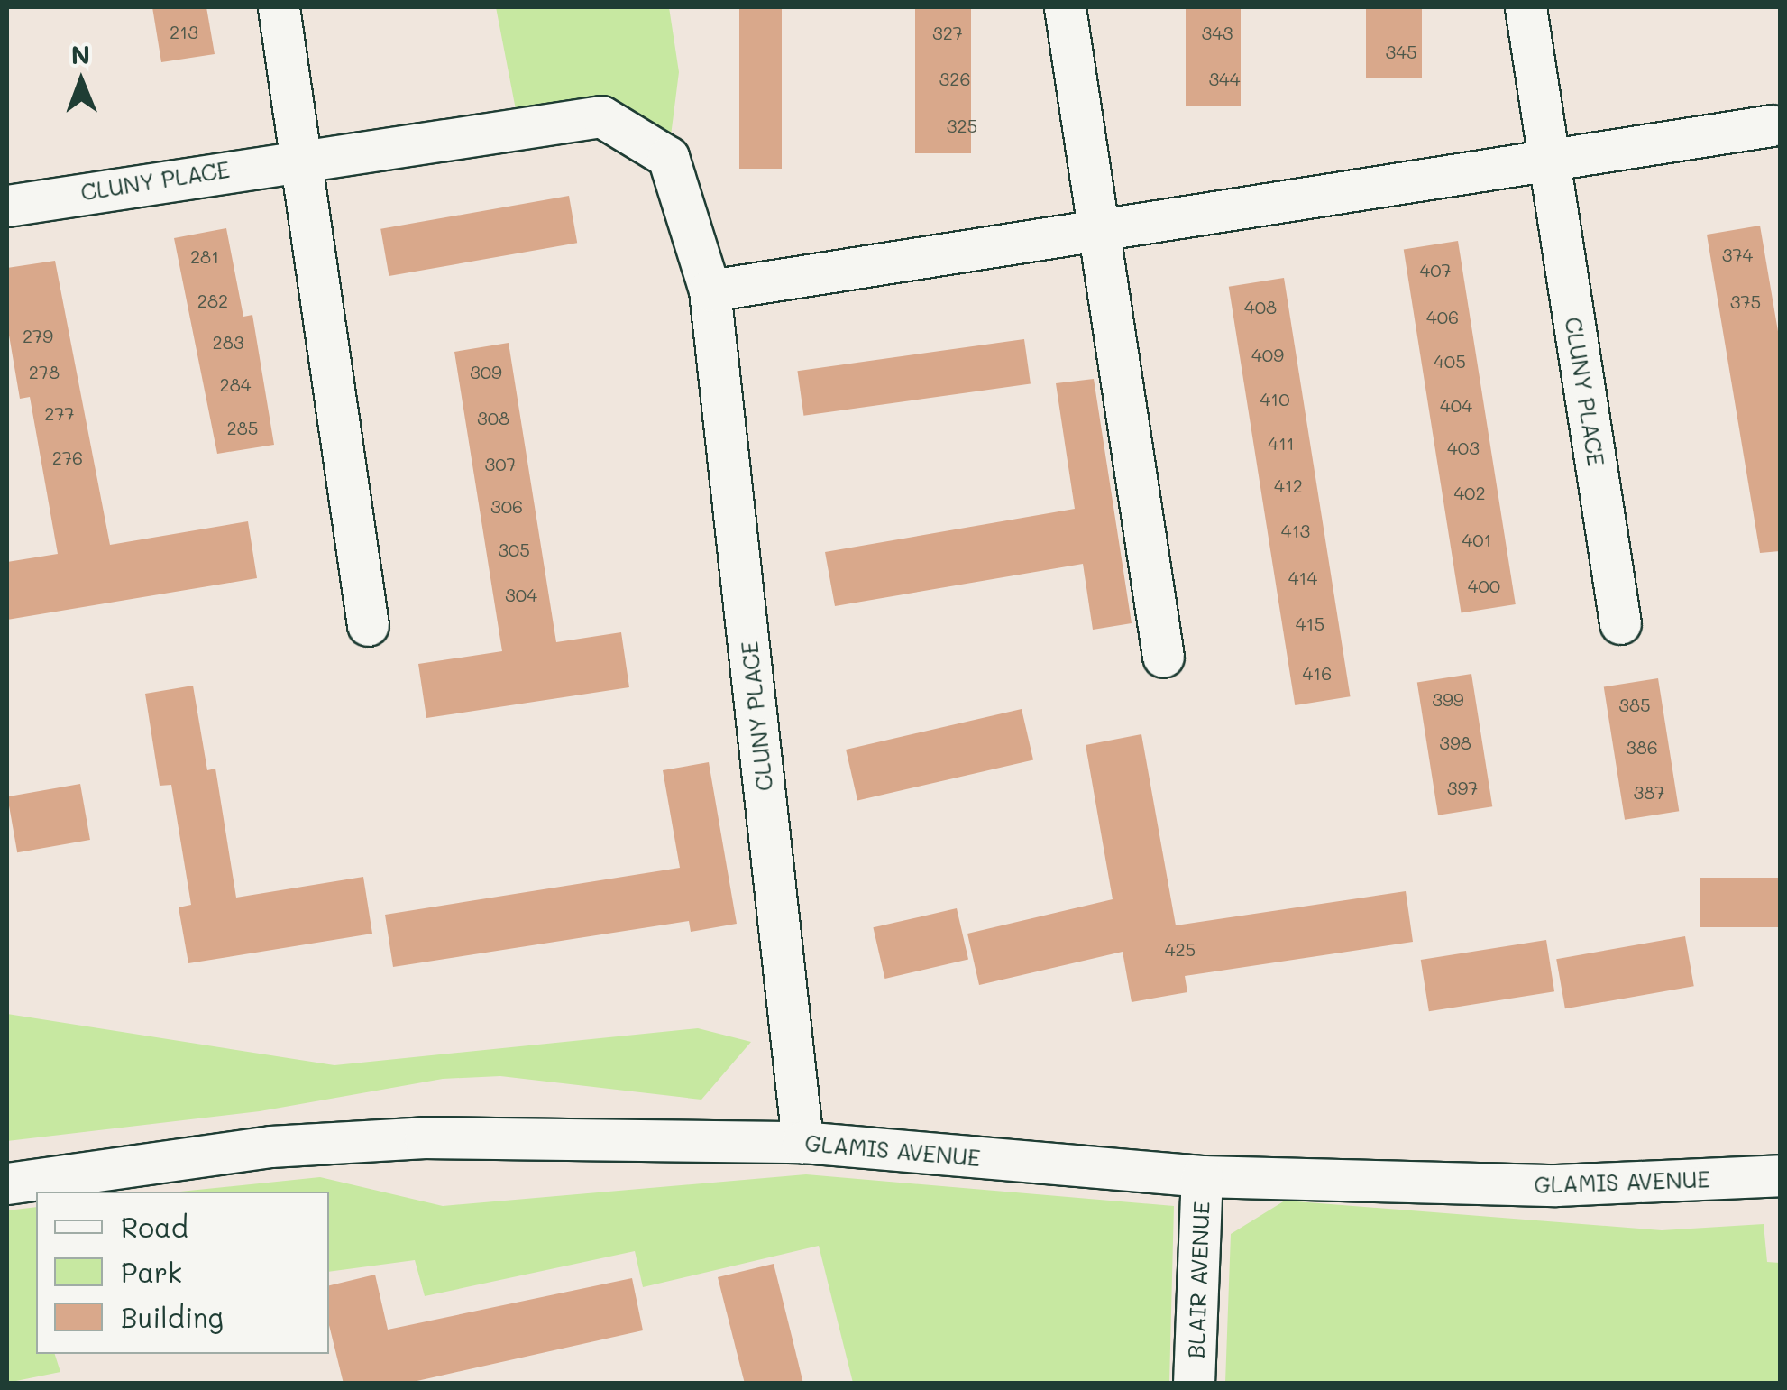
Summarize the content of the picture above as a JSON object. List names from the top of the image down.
{
  "streets": {
    "street": ["CLUNY PLACE", "GLAMIS AVENUE", "BLAIR AVENUE"]
  },
  "crossings": [
    ["CLUNY PLACE", "GLAMIS AVENUE"],
    ["GLAMIS AVENUE", "BLAIR AVENUE"]
  ],
  "house_numbers": [
    "213",
    "327",
    "343",
    "345",
    "326",
    "344",
    "325",
    "374",
    "281",
    "407",
    "282",
    "375",
    "408",
    "406",
    "279",
    "283",
    "409",
    "405",
    "278",
    "309",
    "284",
    "410",
    "404",
    "277",
    "308",
    "285",
    "411",
    "403",
    "276",
    "307",
    "412",
    "402",
    "306",
    "413",
    "401",
    "305",
    "414",
    "400",
    "304",
    "415",
    "416",
    "399",
    "385",
    "398",
    "386",
    "397",
    "387",
    "425"
  ],
  "legend": ["Road", "Park", "Building"],
  "north": "top"
}
